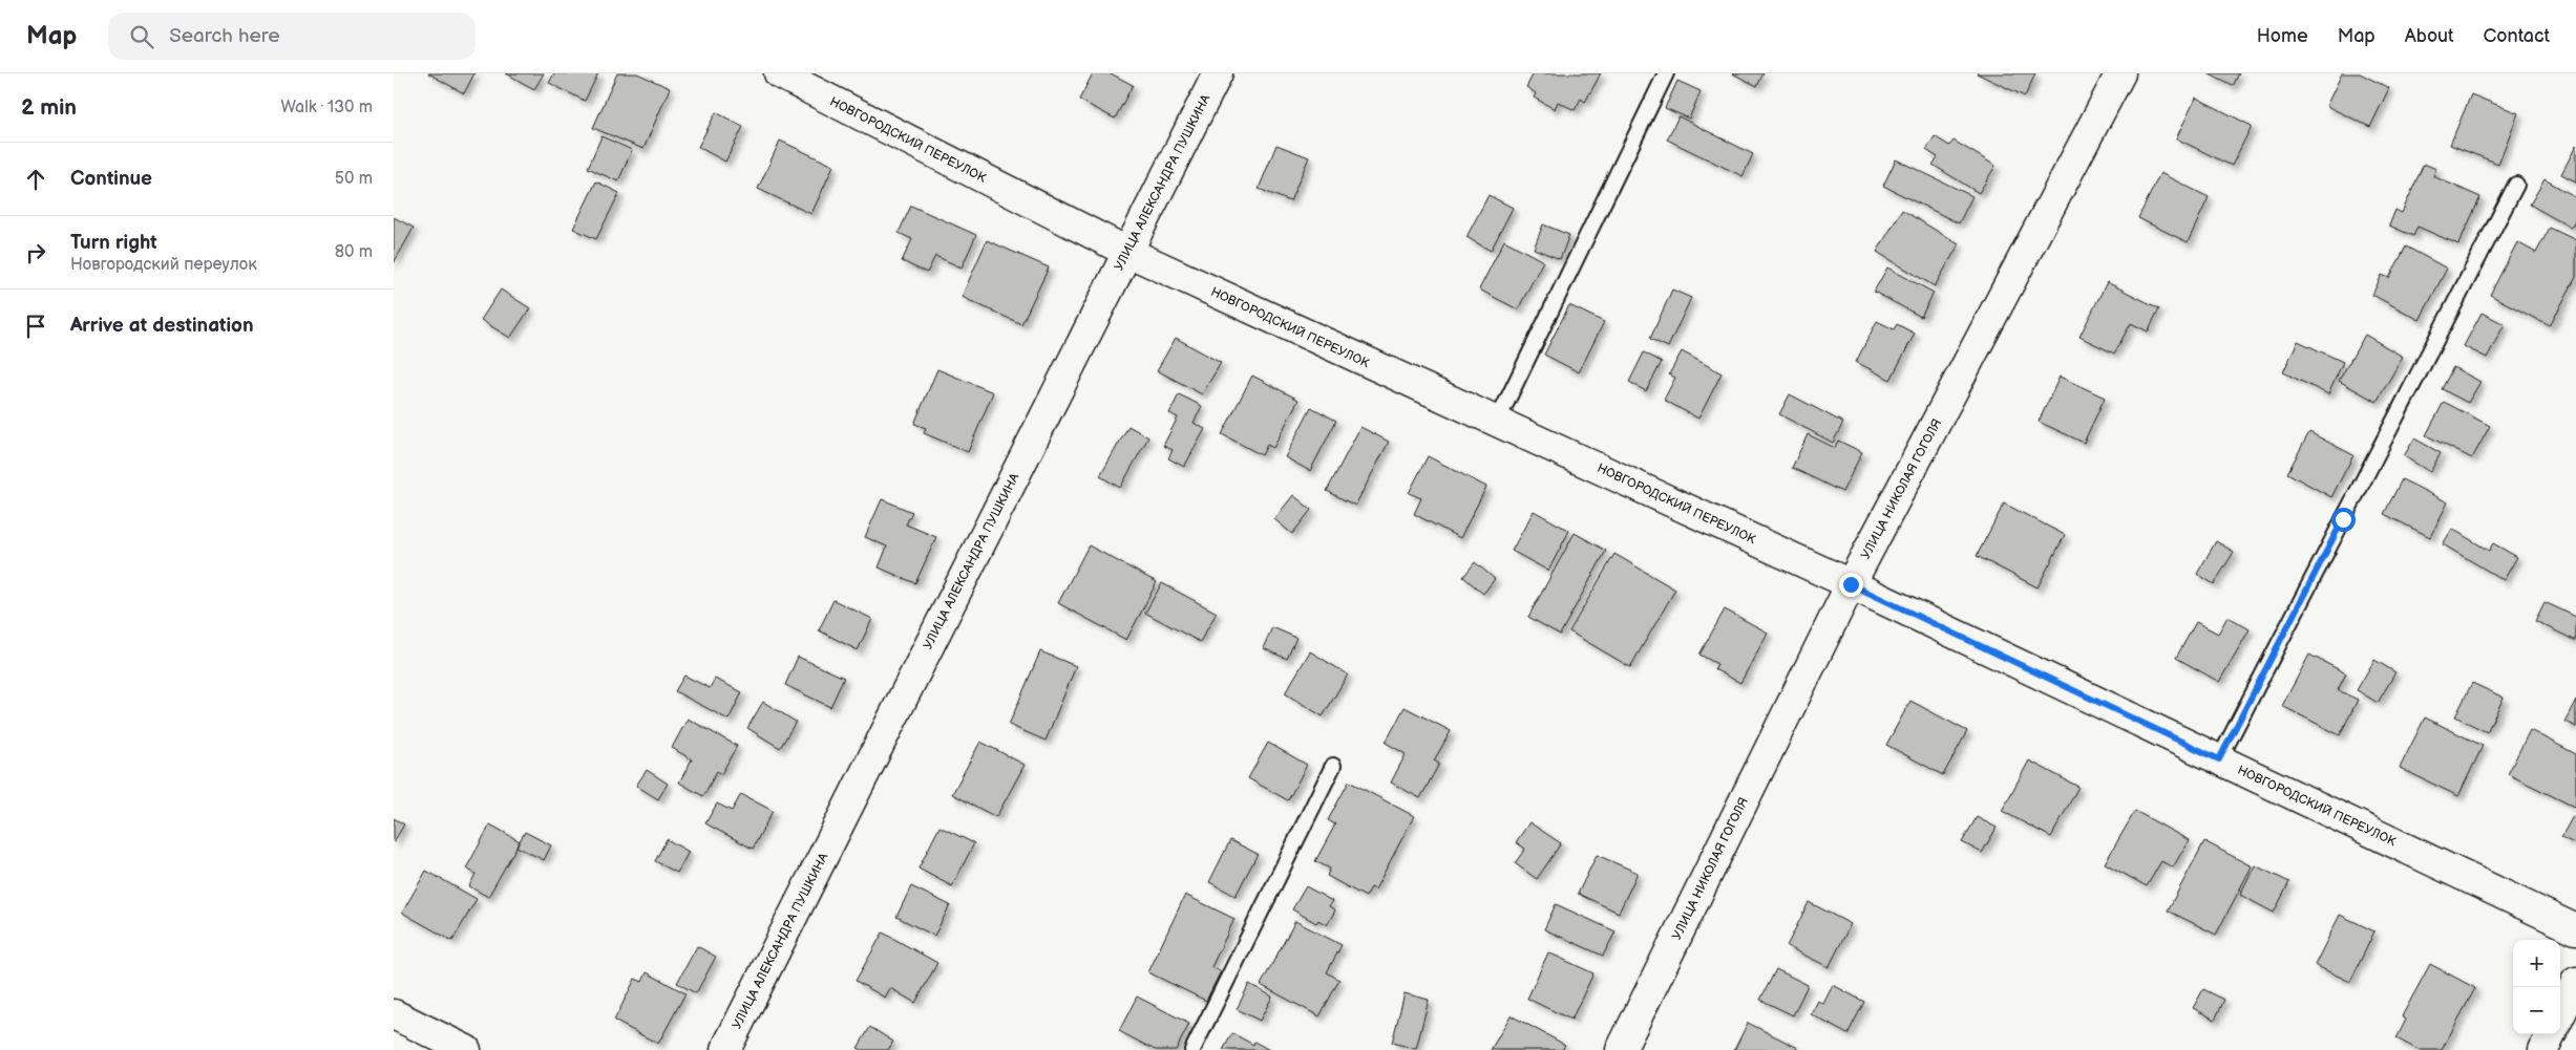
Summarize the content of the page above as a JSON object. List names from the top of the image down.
{
  "streets": {
    "street": ["НОВГОРОДСКИЙ ПЕРЕУЛОК", "УЛИЦА АЛЕКСАНДРА ПУШКИНА", "УЛИЦА НИКОЛАЯ ГОГОЛЯ"]
  },
  "crossings": [
    ["НОВГОРОДСКИЙ ПЕРЕУЛОК", "УЛИЦА АЛЕКСАНДРА ПУШКИНА"],
    ["НОВГОРОДСКИЙ ПЕРЕУЛОК", "УЛИЦА НИКОЛАЯ ГОГОЛЯ"]
  ],
  "page": {
    "header": "Map",
    "search": "Search here",
    "nav": [
      "Home",
      "Map",
      "About",
      "Contact"
    ],
    "heading": ["2 min", "Walk · 130 m"],
    "list": [
      ["Continue", "50 m"],
      ["Turn right", "Новгородский переулок", "80 m"],
      "Arrive at destination"
    ],
    "map_buttons": ["+", "−"]
  }
}
